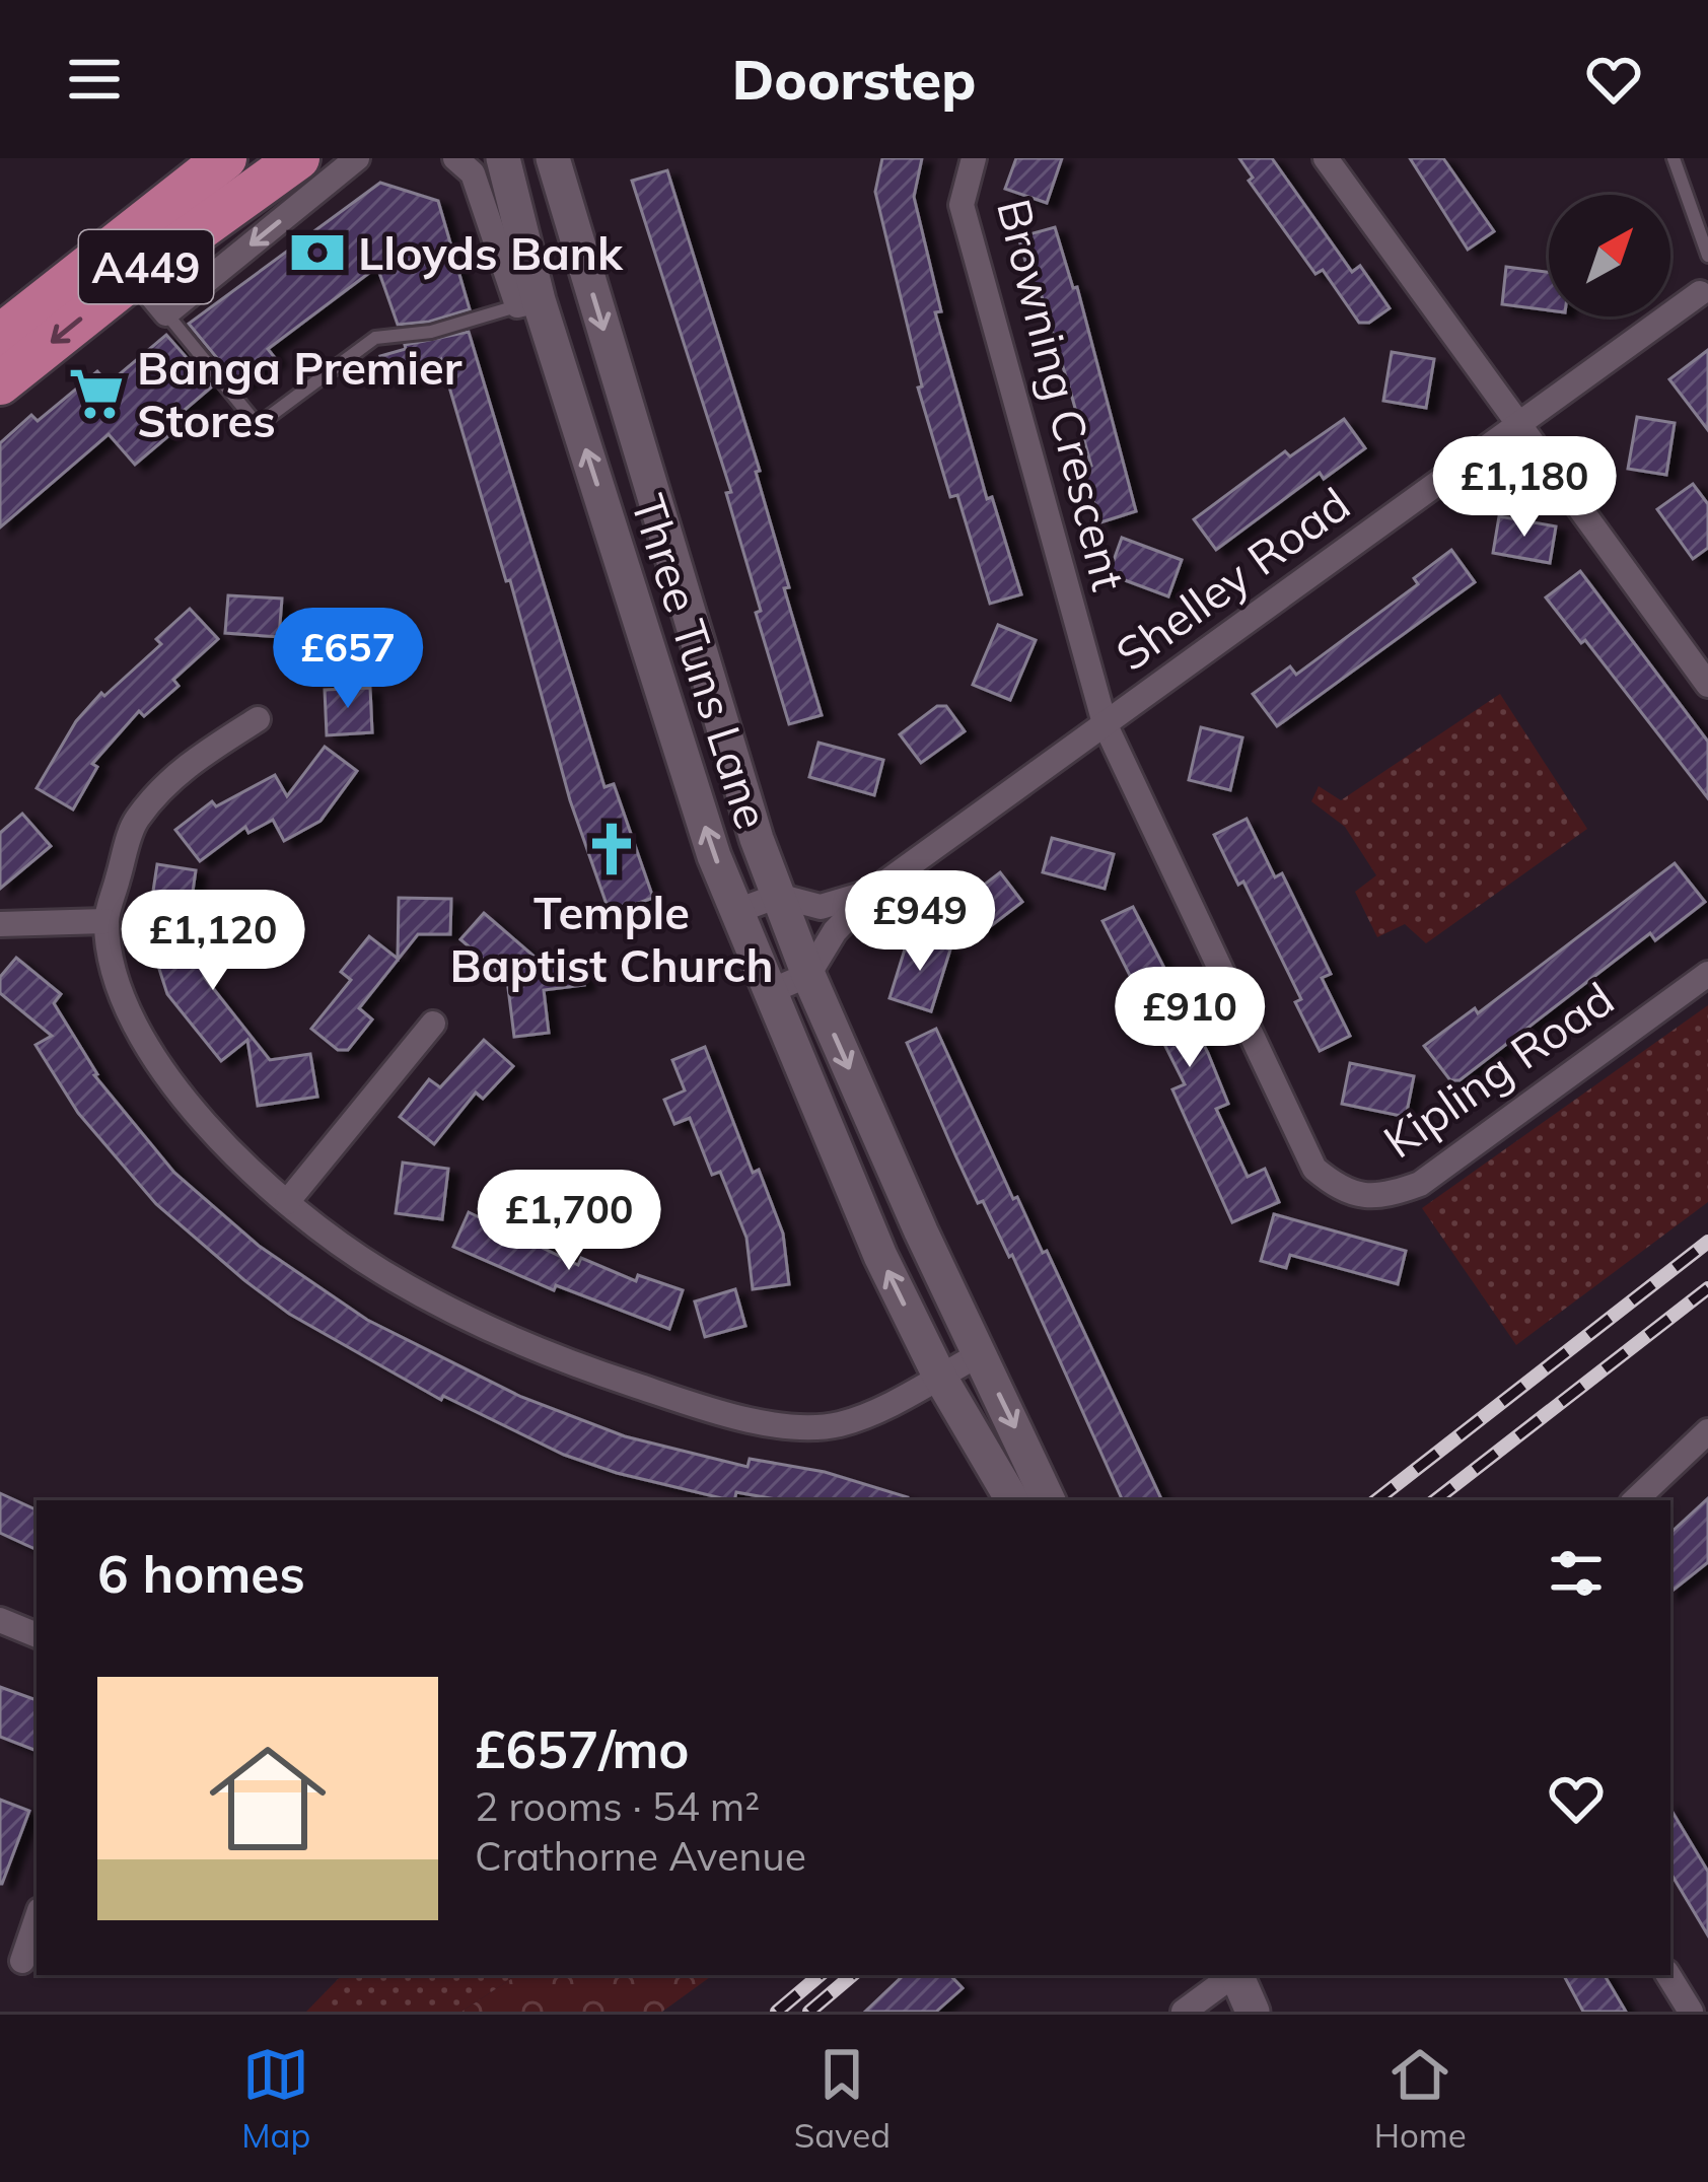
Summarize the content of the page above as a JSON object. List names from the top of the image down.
{
  "streets": {
    "highway": ["A449"],
    "street": [
      "Browning Crescent",
      "Shelley Road",
      "Three Tuns Lane",
      "Kipling Road"
    ]
  },
  "crossings": [
    ["Browning Crescent", "Shelley Road"],
    ["Browning Crescent", "Kipling Road"],
    ["Shelley Road", "Three Tuns Lane"],
    ["Shelley Road", "Kipling Road"]
  ],
  "places": {
    "bank": ["Lloyds Bank"],
    "supermarket": ["Banga Premier Stores"],
    "church": ["Temple Baptist Church"]
  },
  "north": "top right",
  "page": {
    "header": "Doorstep",
    "price": [
      "£1,180",
      "£657",
      "£949",
      "£1,120",
      "£910",
      "£1,700"
    ],
    "heading": "6 homes",
    "list": [
      {
        "name": "£657/mo",
        "note": "2 rooms · 54 m² · Crathorne Avenue"
      }
    ],
    "tabs": ["Map", "Saved", "Home"]
  }
}
